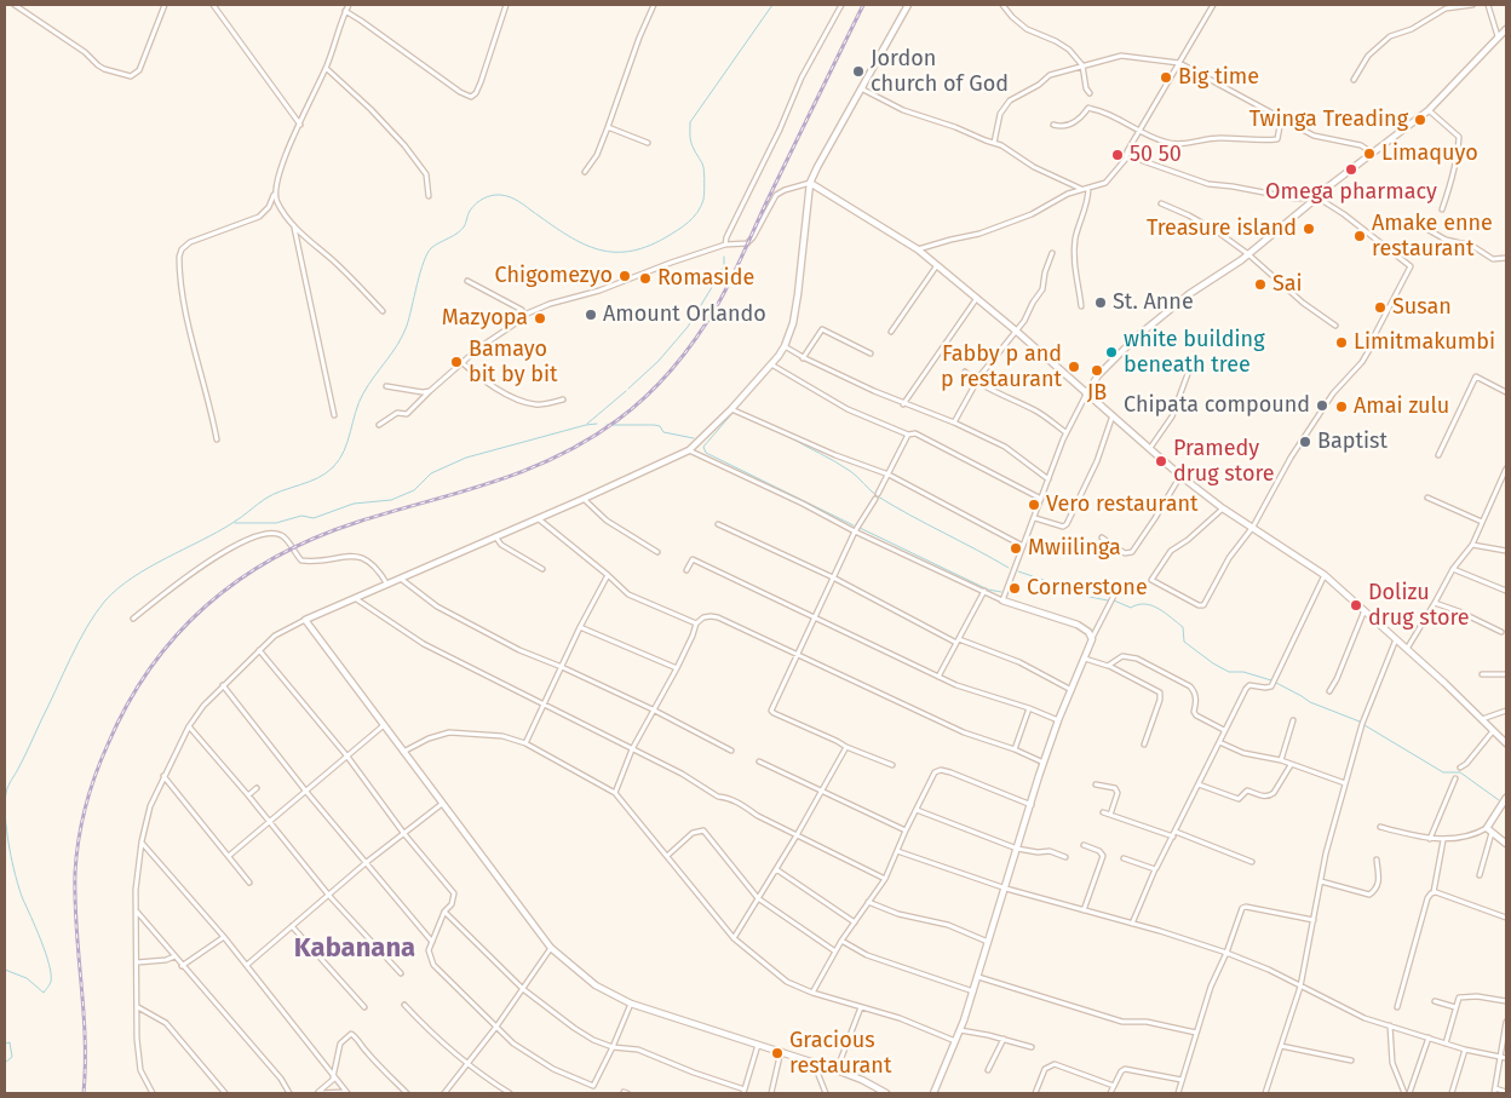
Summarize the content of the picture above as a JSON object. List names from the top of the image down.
{
  "districts": ["Kabanana"],
  "places": [
    "Jordon church of God",
    "Big time",
    "Twinga Treading",
    "Limaquyo",
    "50 50",
    "Omega pharmacy",
    "Treasure island",
    "Amake enne restaurant",
    "Chigomezyo",
    "Romaside",
    "Sai",
    "St. Anne",
    "Susan",
    "Amount Orlando",
    "Mazyopa",
    "Limitmakumbi",
    "white building beneath tree",
    "Bamayo bit by bit",
    "Fabby p and p restaurant",
    "JB",
    "Chipata compound",
    "Amai zulu",
    "Baptist",
    "Pramedy drug store",
    "Vero restaurant",
    "Mwiilinga",
    "Cornerstone",
    "Dolizu drug store",
    "Gracious restaurant"
  ]
}
